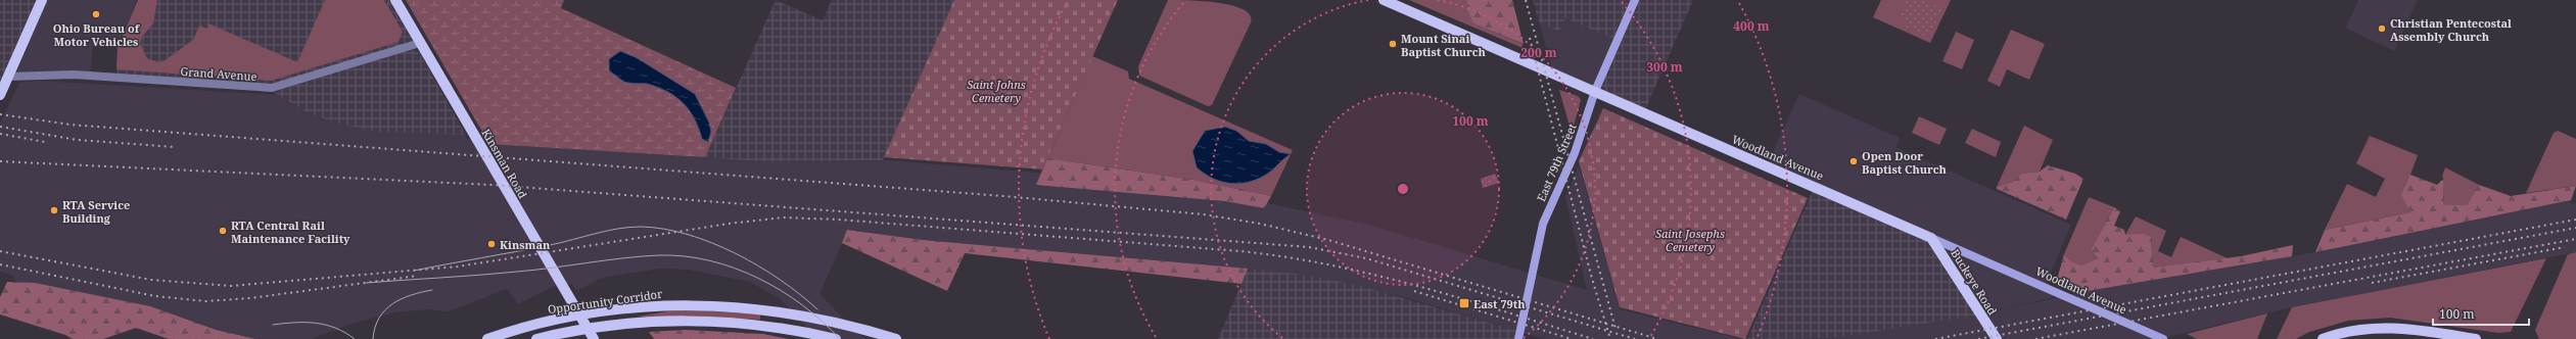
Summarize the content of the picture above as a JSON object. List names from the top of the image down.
{
  "streets": {
    "main road": [
      "Woodland Avenue",
      "East 79th Street",
      "Kinsman Road",
      "Buckeye Road",
      "Opportunity Corridor"
    ],
    "street": ["Grand Avenue"]
  },
  "crossings": [
    ["Grand Avenue", "Kinsman Road"],
    ["Woodland Avenue", "East 79th Street"],
    ["Woodland Avenue", "Buckeye Road"],
    ["Kinsman Road", "Opportunity Corridor"]
  ],
  "parks": ["Saint Johns Cemetery", "Saint Josephs Cemetery"],
  "places": {
    "other": [
      "Ohio Bureau of Motor Vehicles",
      "Christian Pentecostal Assembly Church",
      "Mount Sinai Baptist Church",
      "Open Door Baptist Church",
      "RTA Service Building",
      "RTA Central Rail Maintenance Facility",
      "Kinsman"
    ],
    "transit": ["East 79th"]
  },
  "scale_bar": "100 m",
  "rings": [
    "400 m",
    "200 m",
    "300 m",
    "100 m"
  ]
}
